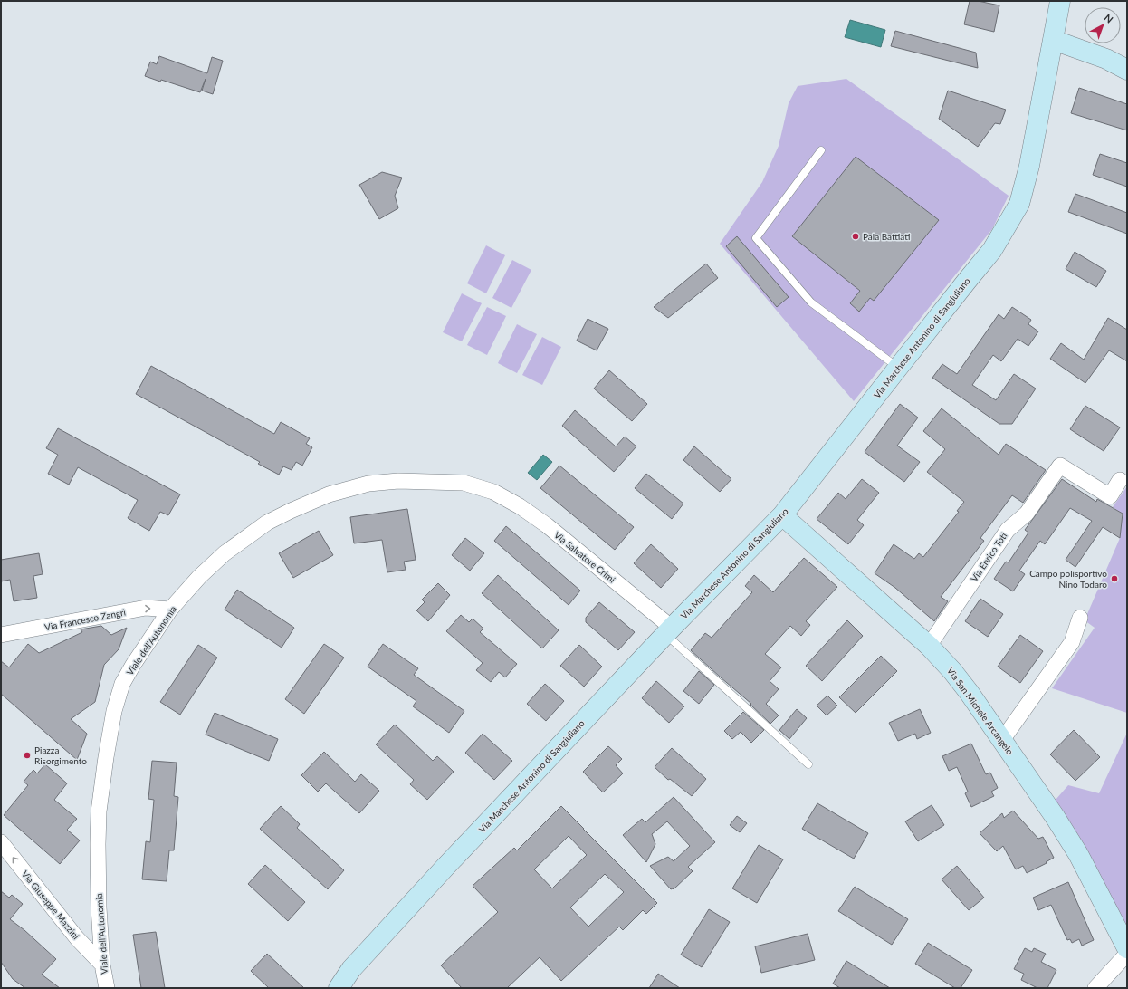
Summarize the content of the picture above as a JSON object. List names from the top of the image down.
{
  "streets": {
    "main road": ["Via Marchese Antonino di Sangiuliano", "Via San Michele Arcangelo"],
    "street": [
      "Via Salvatore Crimi",
      "Via Enrico Toti",
      "Via Francesco Zangrì",
      "Viale dell'Autonomia",
      "Via Giuseppe Mazzini"
    ]
  },
  "crossings": [
    ["Via Marchese Antonino di Sangiuliano", "Via Salvatore Crimi"],
    ["Via Marchese Antonino di Sangiuliano", "Via San Michele Arcangelo"],
    ["Via Salvatore Crimi", "Viale dell'Autonomia"],
    ["Via Enrico Toti", "Via San Michele Arcangelo"],
    ["Via Francesco Zangrì", "Viale dell'Autonomia"],
    ["Viale dell'Autonomia", "Via Giuseppe Mazzini"]
  ],
  "one_way": ["Via Francesco Zangrì", "Via Giuseppe Mazzini"],
  "places": ["Pala Battiati", "Campo polisportivo Nino Todaro", "Piazza Risorgimento"],
  "north": "top right"
}
